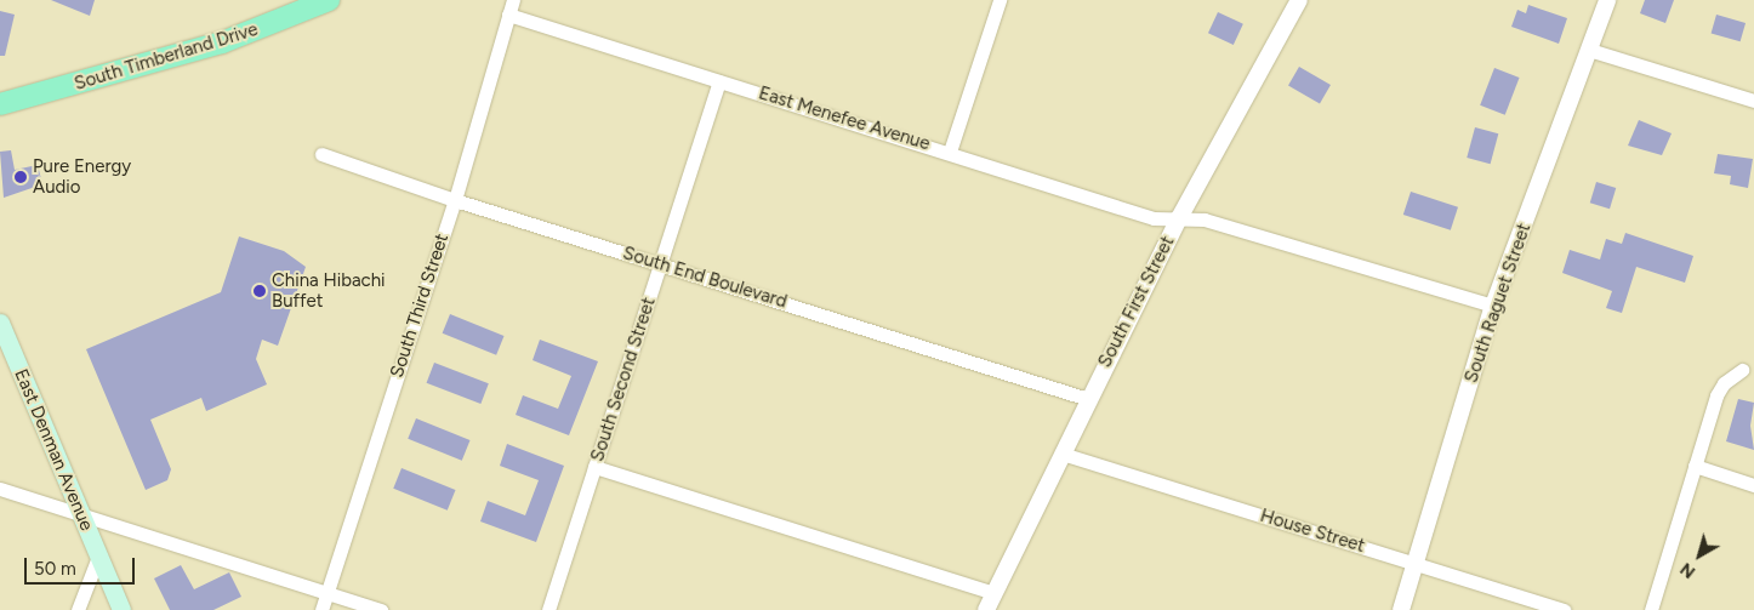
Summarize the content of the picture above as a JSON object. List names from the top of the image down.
{
  "streets": {
    "main road": ["South Timberland Drive", "East Denman Avenue"],
    "street": [
      "East Menefee Avenue",
      "South End Boulevard",
      "South First Street",
      "South Raguet Street",
      "South Third Street",
      "South Second Street",
      "House Street"
    ]
  },
  "crossings": [
    ["East Menefee Avenue", "South First Street"],
    ["East Menefee Avenue", "South Raguet Street"],
    ["East Menefee Avenue", "South Third Street"],
    ["East Menefee Avenue", "South Second Street"],
    ["South End Boulevard", "South First Street"],
    ["South End Boulevard", "South Third Street"],
    ["South End Boulevard", "South Second Street"],
    ["South First Street", "House Street"],
    ["South Raguet Street", "House Street"]
  ],
  "places": ["Pure Energy Audio", "China Hibachi Buffet"],
  "scale_bar": "50 m",
  "north": "bottom left"
}
